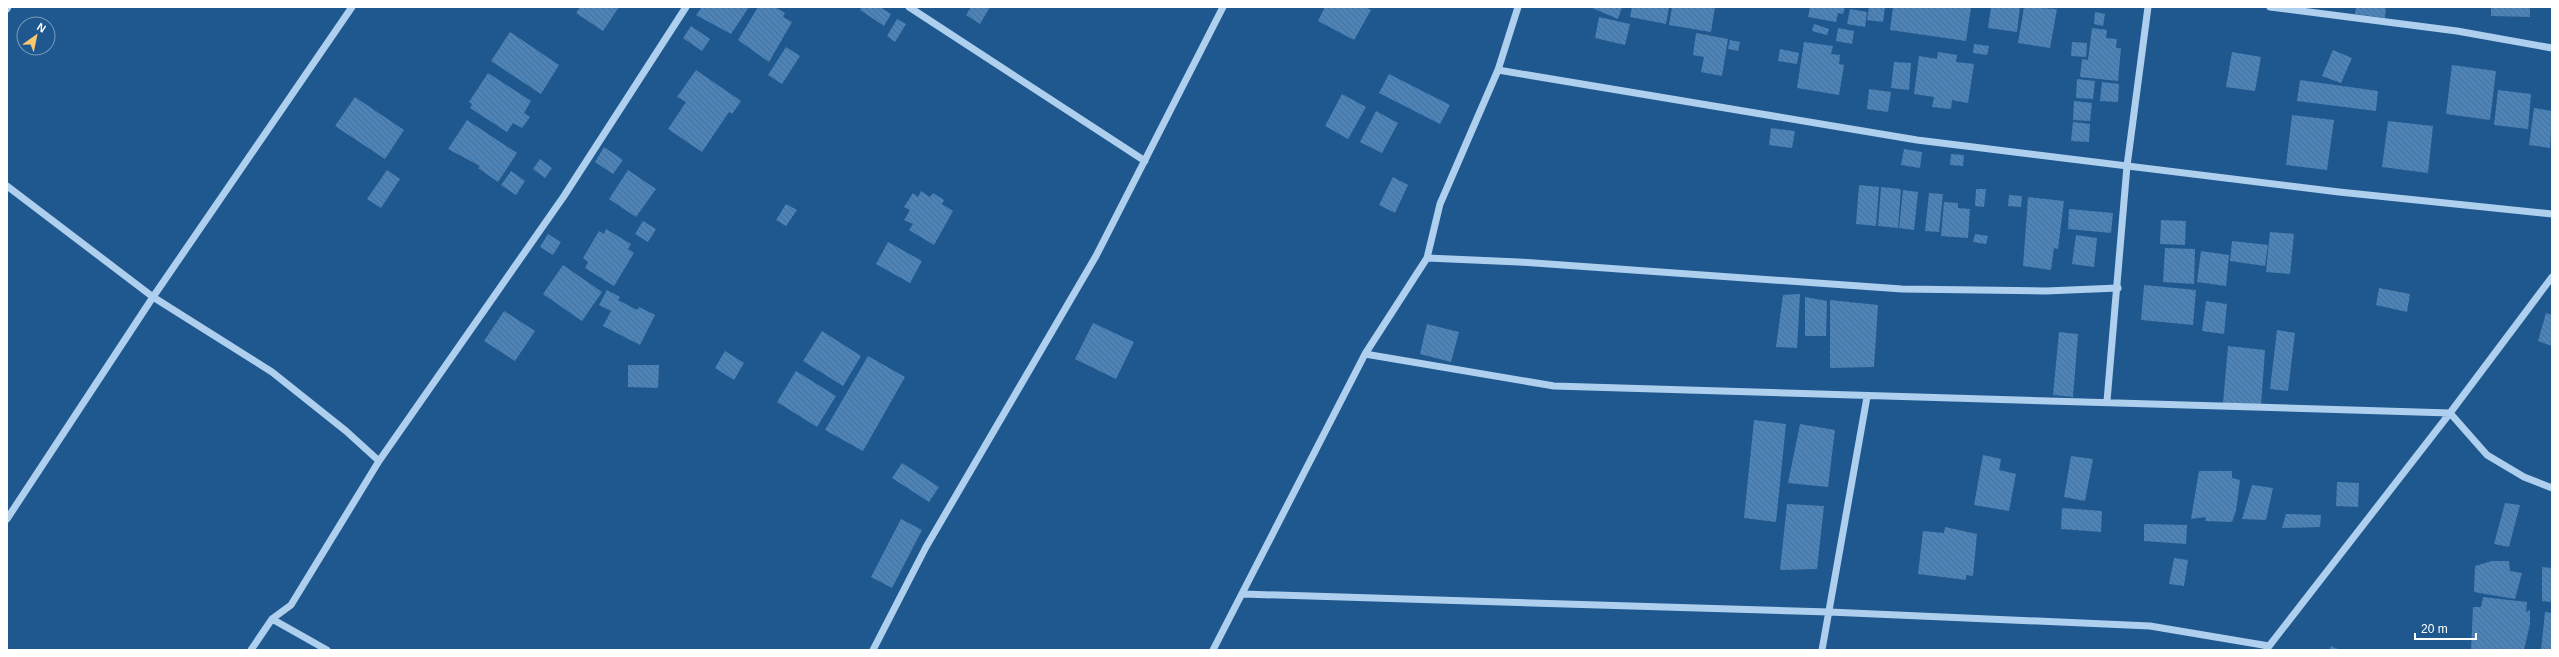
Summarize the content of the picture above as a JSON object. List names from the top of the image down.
{
  "scale_bar": "20 m",
  "north": "top right"
}
